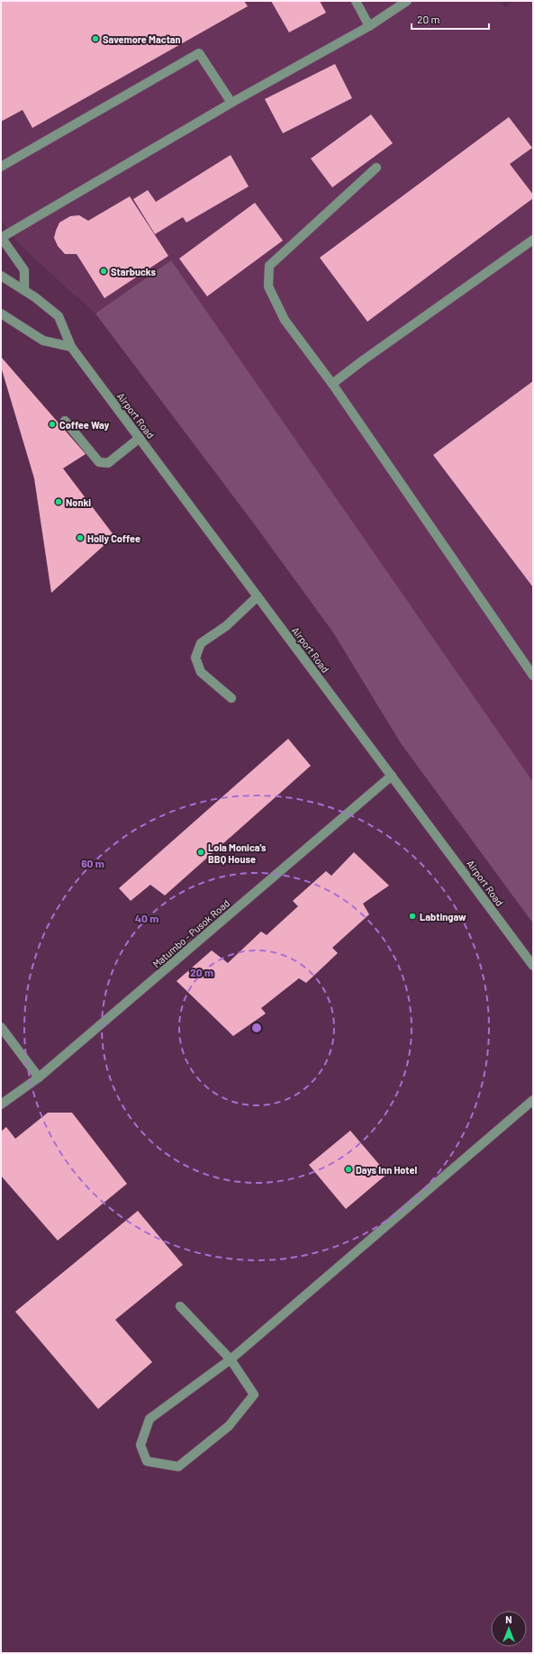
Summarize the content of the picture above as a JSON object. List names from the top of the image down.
{
  "streets": {
    "street": ["Airport Road", "Matumbo - Pusok Road"]
  },
  "crossings": [
    ["Airport Road", "Matumbo - Pusok Road"]
  ],
  "places": [
    "Savemore Mactan",
    "Starbucks",
    "Coffee Way",
    "Nonki",
    "Holly Coffee",
    "Lola Monica's BBQ House",
    "Labtingaw",
    "Days Inn Hotel"
  ],
  "scale_bar": "20 m",
  "north": "top",
  "rings": ["60 m", "40 m", "20 m"]
}
